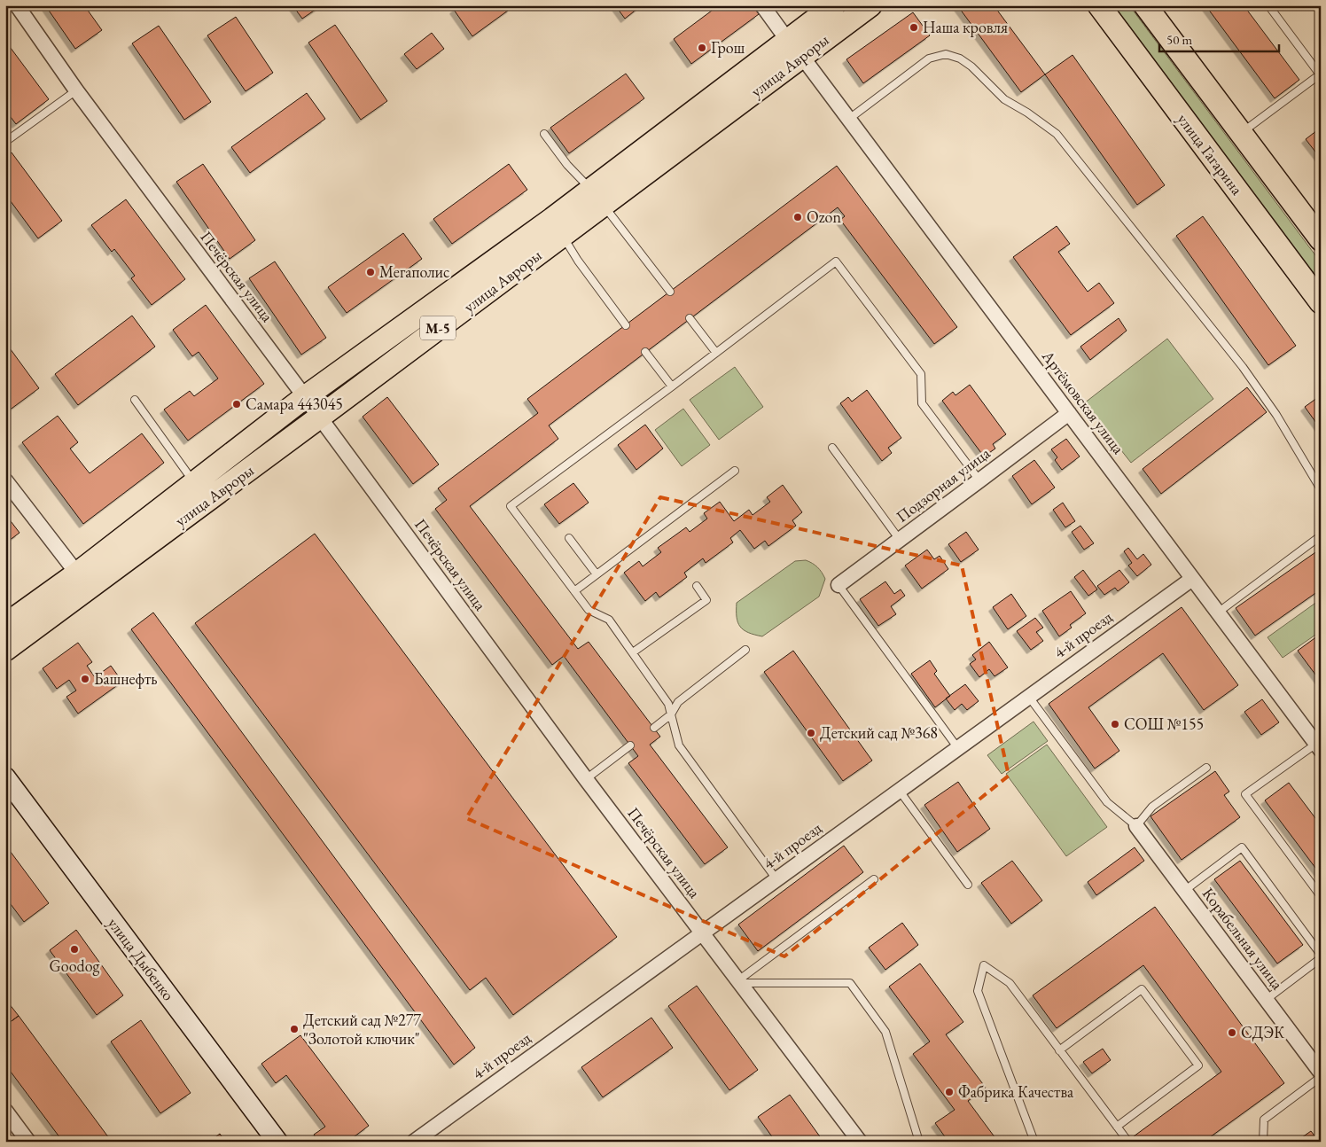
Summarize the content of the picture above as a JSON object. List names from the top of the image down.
{
  "streets": {
    "main road": [
      "улица Авроры",
      "улица Гагарина",
      "М-5",
      "улица Дыбенко"
    ],
    "street": [
      "Печёрская улица",
      "Артёмовская улица",
      "Подзорная улица",
      "4-й проезд",
      "Корабельная улица"
    ]
  },
  "crossings": [
    ["улица Авроры", "Печёрская улица"],
    ["улица Авроры", "Артёмовская улица"],
    ["Печёрская улица", "4-й проезд"],
    ["Артёмовская улица", "Подзорная улица"],
    ["Артёмовская улица", "4-й проезд"]
  ],
  "places": [
    "Наша кровля",
    "Грош",
    "Ozon",
    "Мегаполис",
    "Самара 443045",
    "Башнефть",
    "СОШ №155",
    "Детский сад №368",
    "Goodog",
    "Детский сад №277 \"Золотой ключик\"",
    "СДЭК",
    "Фабрика Качества"
  ],
  "scale_bar": "50 m"
}
